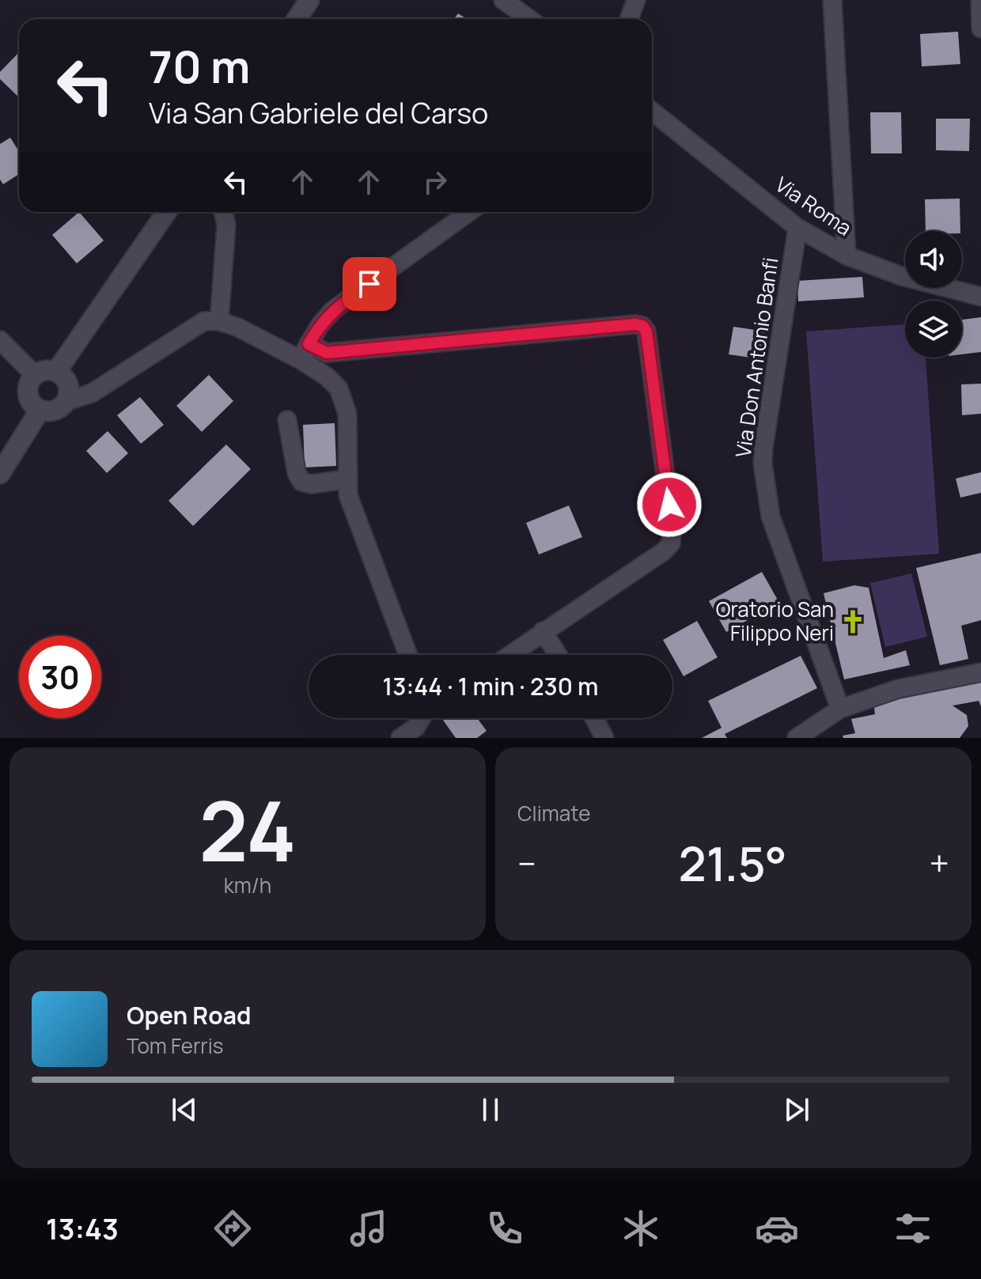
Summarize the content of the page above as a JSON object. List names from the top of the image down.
{
  "streets": {
    "street": ["Via Roma", "Via Don Antonio Banfi"]
  },
  "crossings": [
    ["Via Roma", "Via Don Antonio Banfi"]
  ],
  "places": {
    "church": ["Oratorio San Filippo Neri"]
  },
  "page": {
    "turn": ["70 m", "Via San Gabriele del Carso"],
    "limit": "30",
    "trip": "13:44 · 1 min · 230 m",
    "tile": [
      ["24", "km/h"],
      "Climate"
    ],
    "heat": ["−", "21.5°", "+"],
    "song": ["Open Road", "Tom Ferris"],
    "tabs": "13:43"
  }
}
